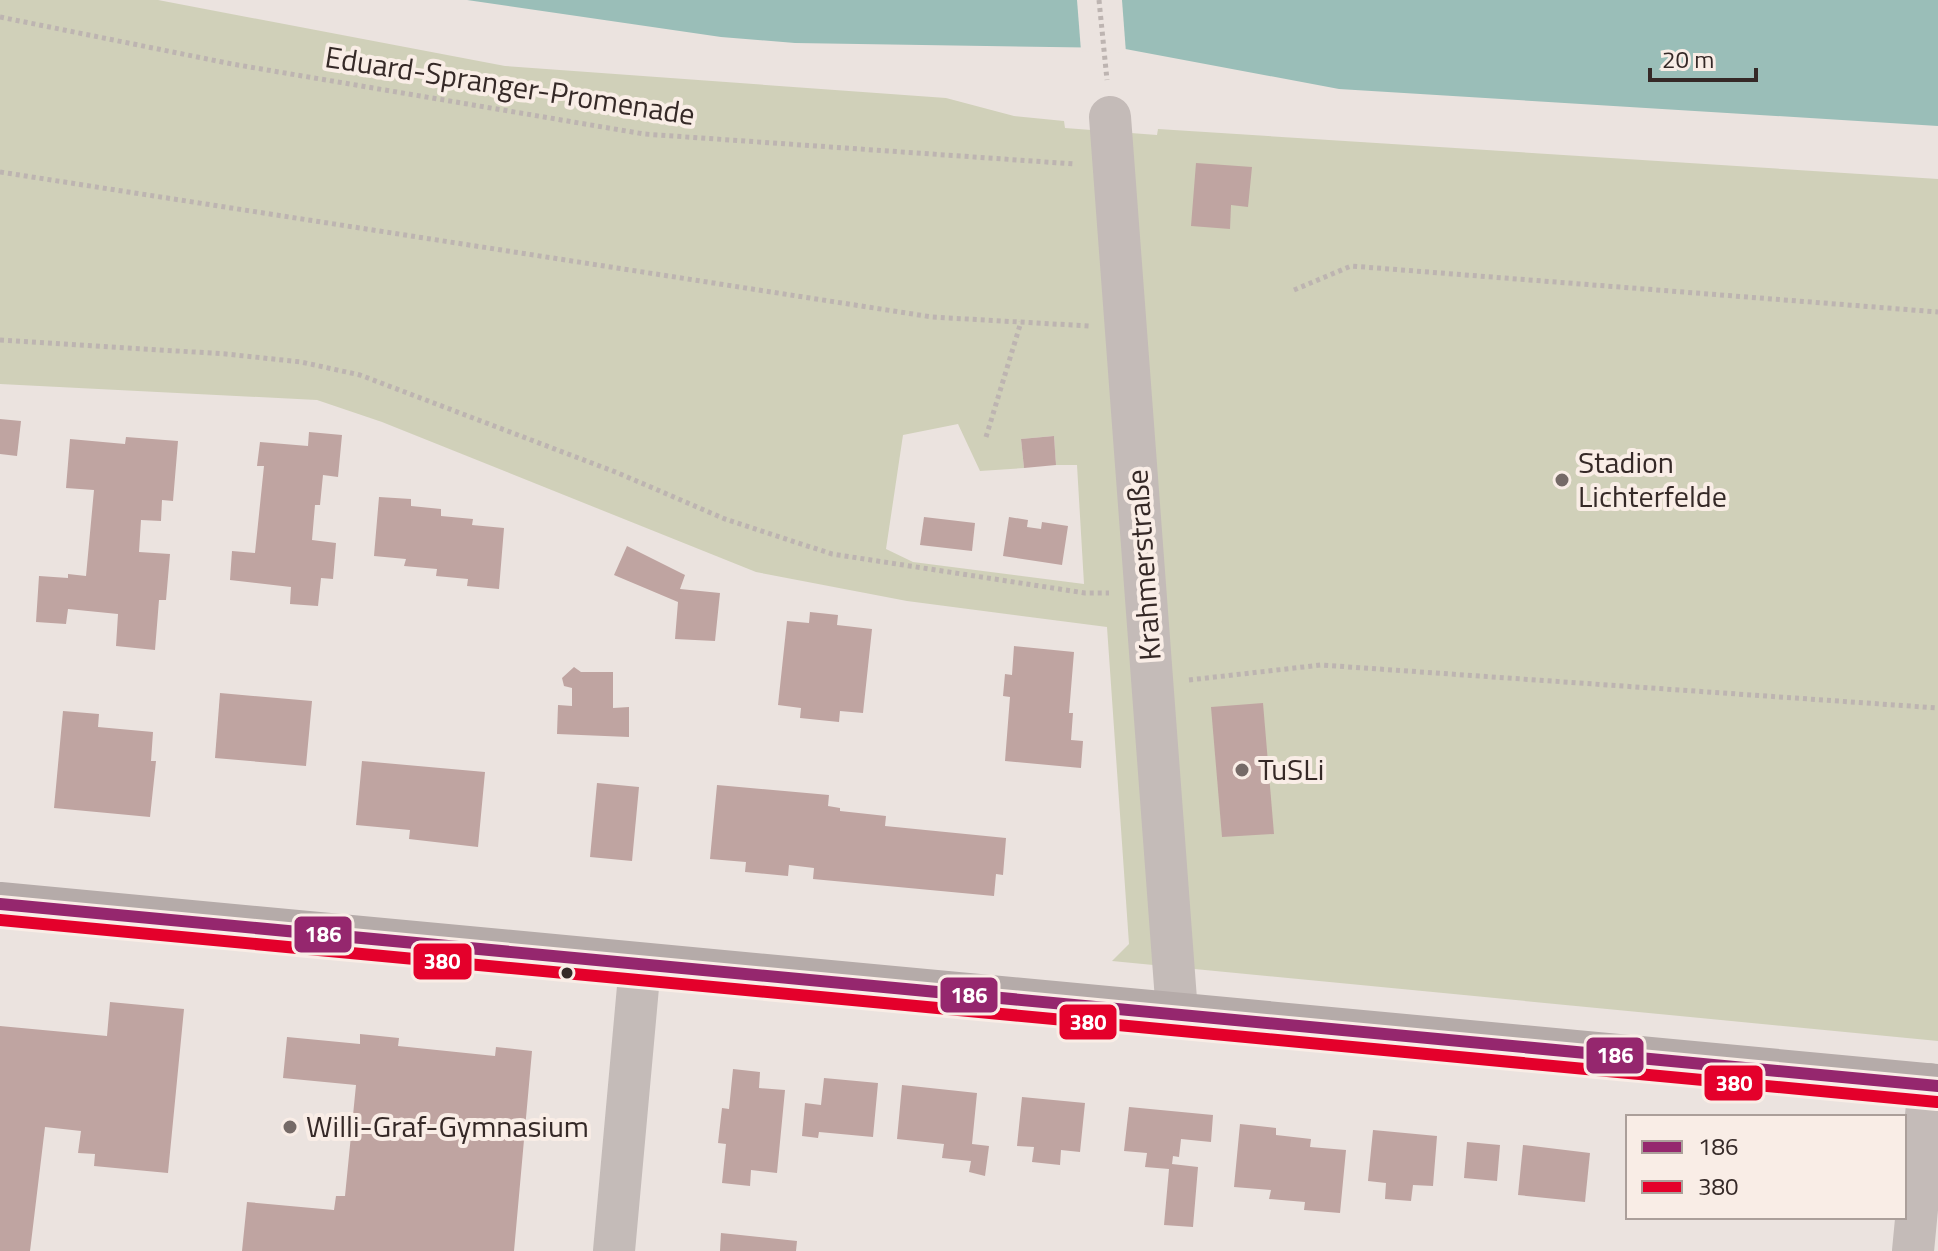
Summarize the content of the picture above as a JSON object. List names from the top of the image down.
{
  "streets": {
    "street": ["Krahmerstraße"],
    "path": ["Eduard-Spranger-Promenade"]
  },
  "crossings": [
    ["Eduard-Spranger-Promenade", "Krahmerstraße"]
  ],
  "places": ["Stadion Lichterfelde", "TuSLi", "Willi-Graf-Gymnasium"],
  "lines": ["transit line 186", "transit line 380"],
  "legend": ["186", "380"],
  "scale_bar": "20 m"
}
